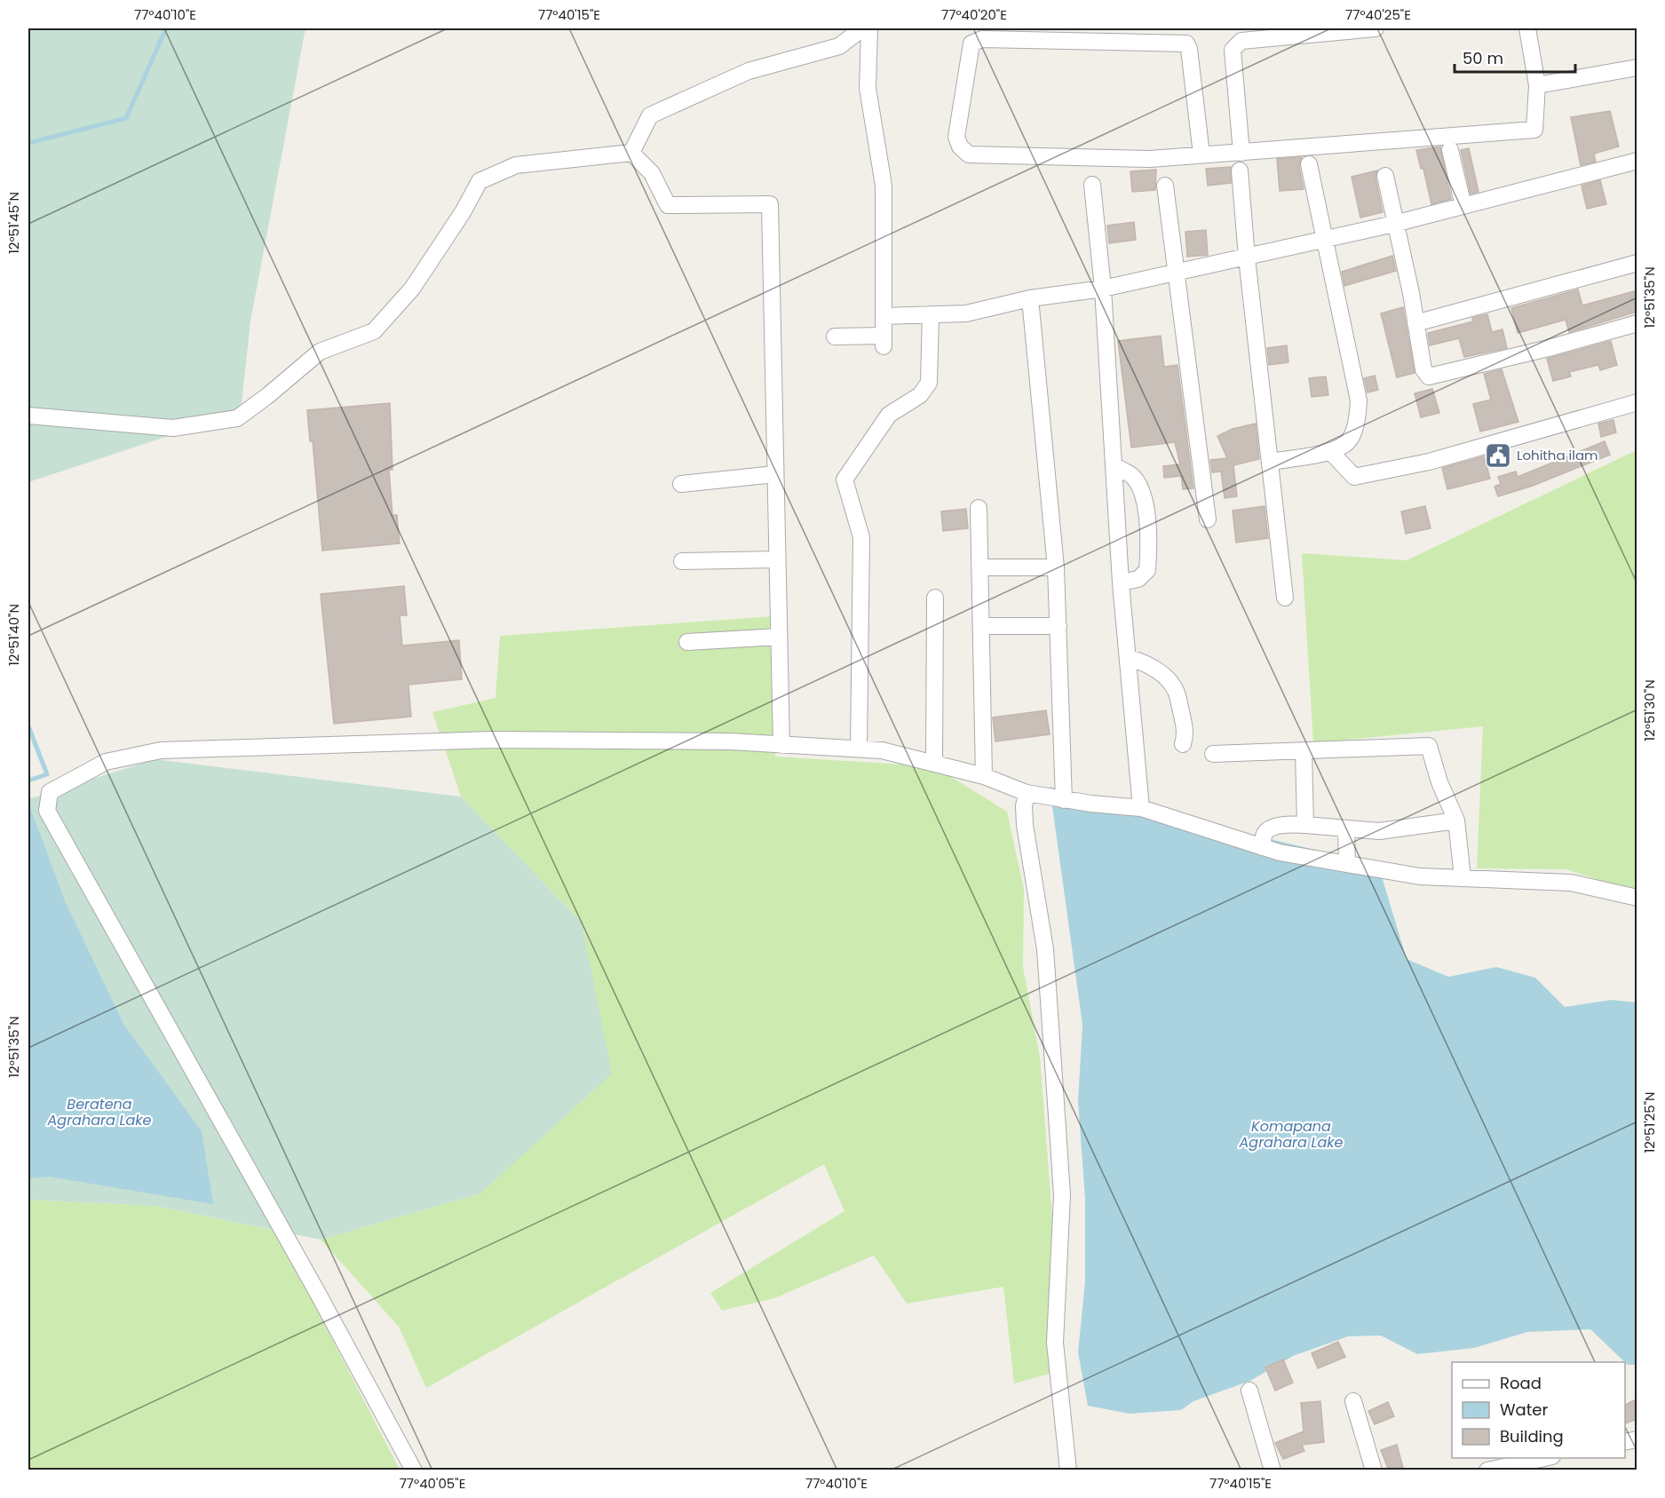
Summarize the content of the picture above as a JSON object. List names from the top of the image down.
{
  "water": ["Beratena Agrahara Lake", "Komapana Agrahara Lake"],
  "places": {
    "public building": ["Lohitha ilam"]
  },
  "legend": ["Road", "Water", "Building"],
  "scale_bar": "50 m",
  "coordinates": [
    "77°40'10\"E",
    "77°40'15\"E",
    "77°40'20\"E",
    "77°40'25\"E",
    "12°51'45\"N",
    "12°51'35\"N",
    "12°51'40\"N",
    "12°51'30\"N",
    "12°51'25\"N",
    "77°40'05\"E"
  ]
}
